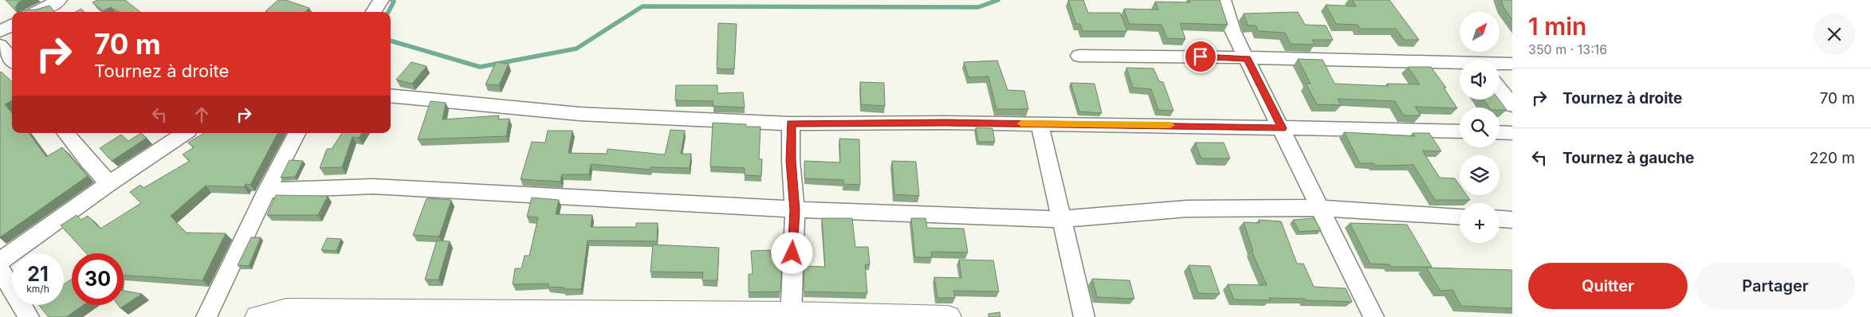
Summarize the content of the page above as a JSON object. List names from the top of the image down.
{
  "north": "top right",
  "page": {
    "heading": ["1 min", "350 m · 13:16"],
    "map_buttons": "+",
    "turn": ["70 m", "Tournez à droite"],
    "list": [
      {
        "name": "Tournez à droite",
        "value": "70 m"
      },
      {
        "name": "Tournez à gauche",
        "value": "220 m"
      }
    ],
    "speed": "21 km/h",
    "limit": "30",
    "buttons": ["Quitter", "Partager"]
  }
}
